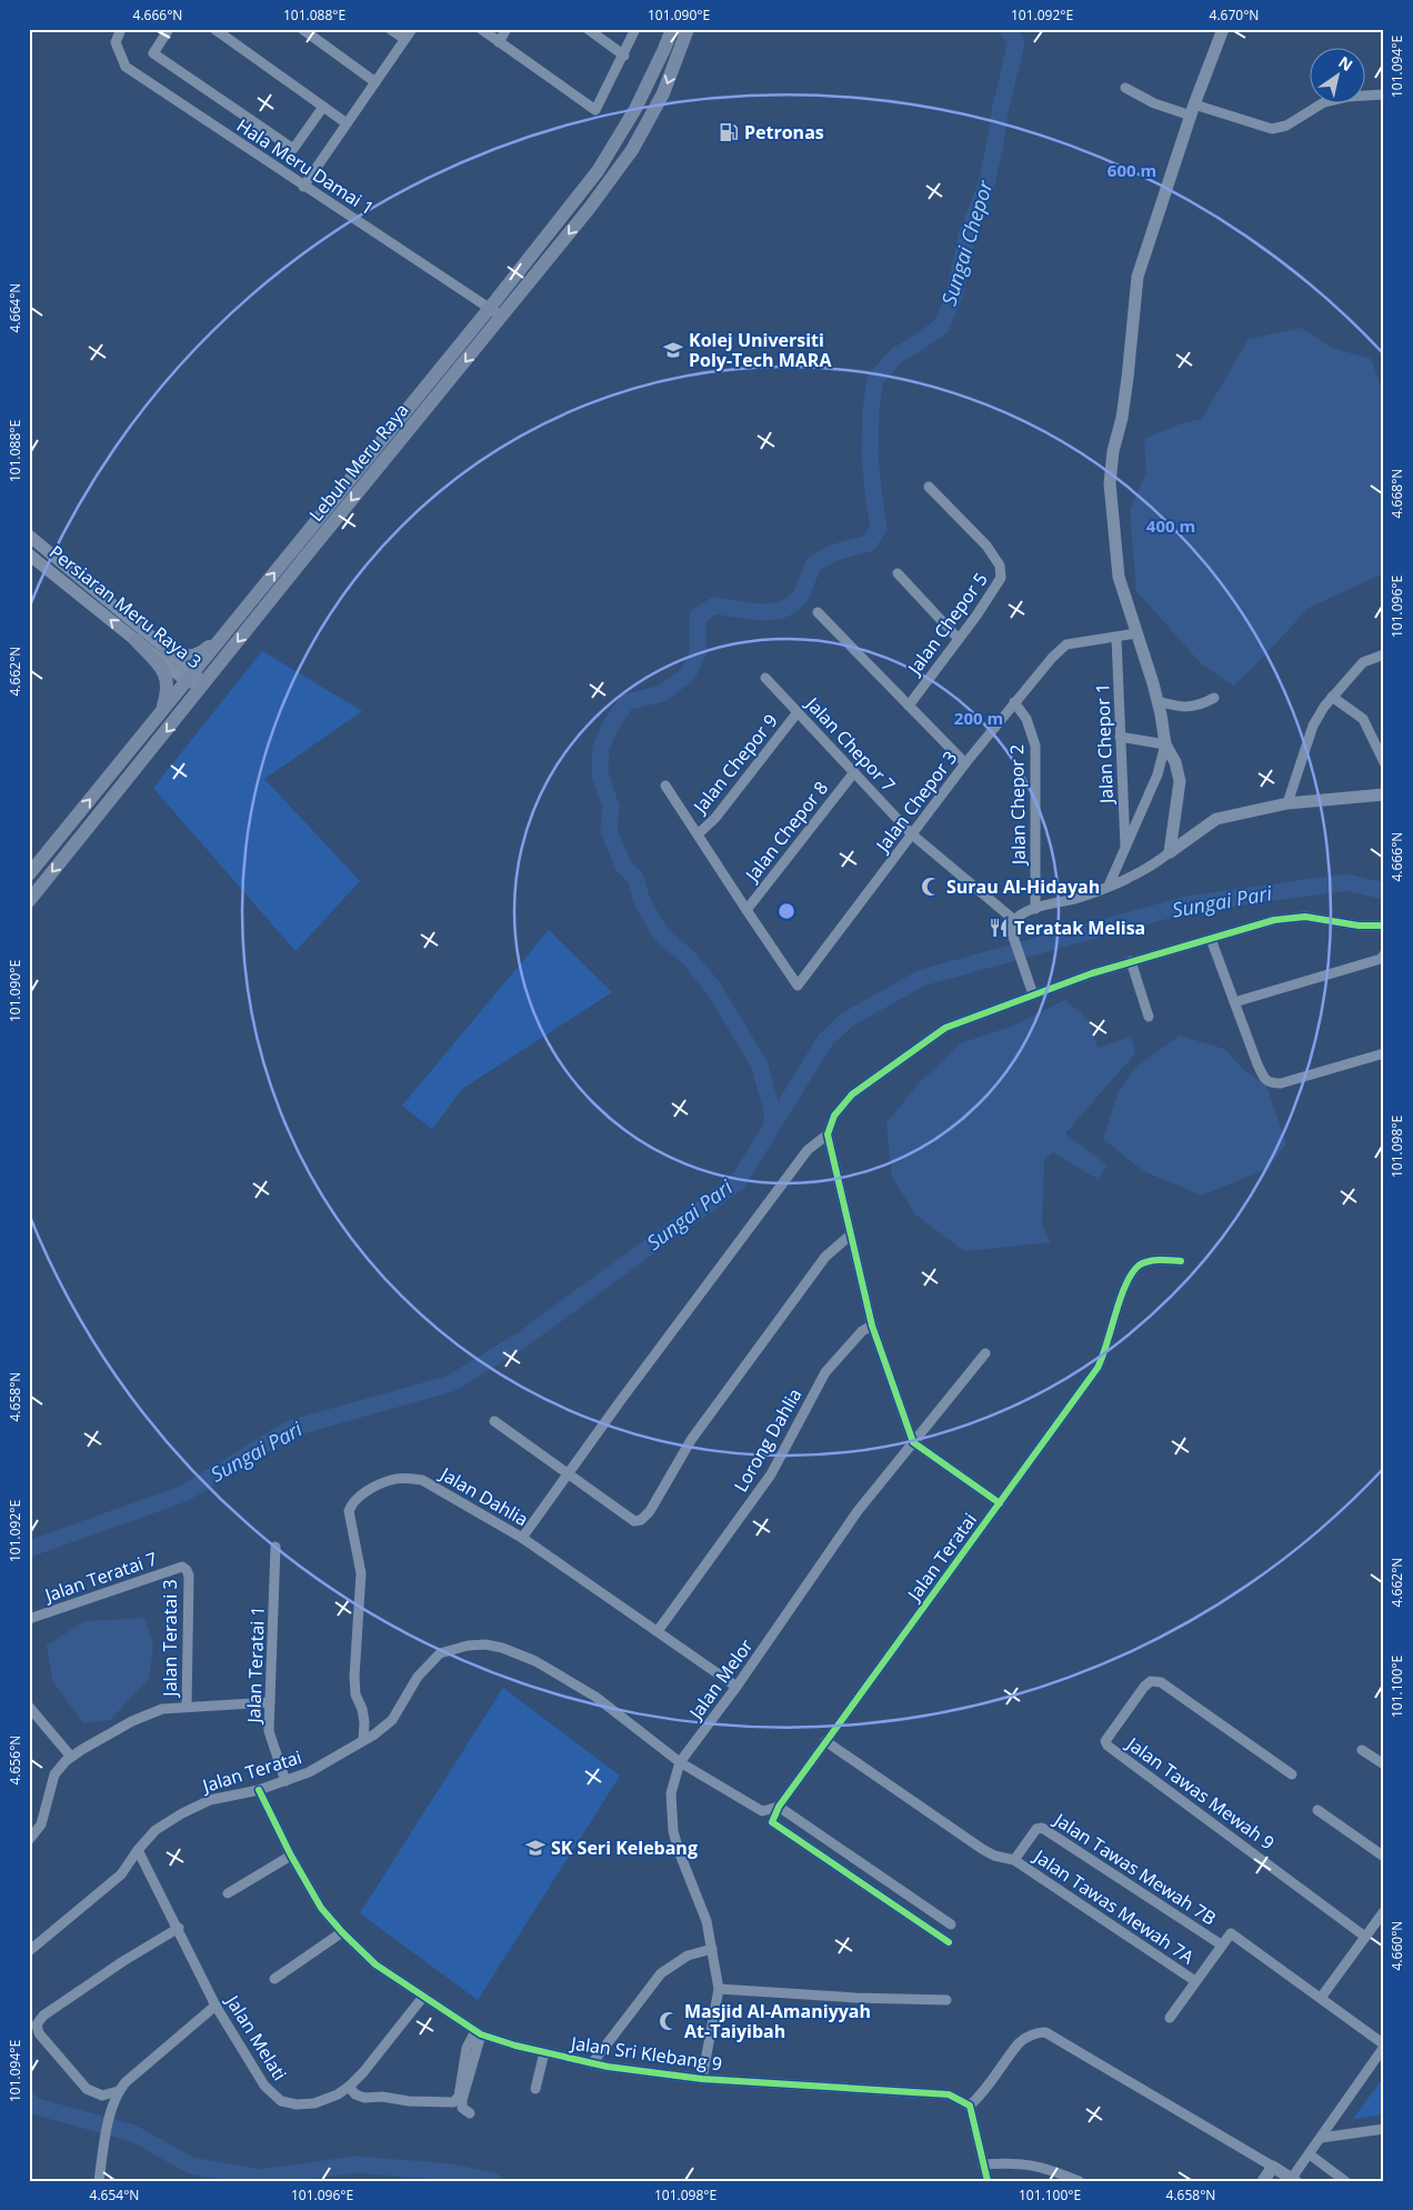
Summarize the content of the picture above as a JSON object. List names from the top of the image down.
{
  "streets": {
    "main road": ["Lebuh Meru Raya"],
    "street": [
      "Hala Meru Damai 1",
      "Persiaran Meru Raya 3",
      "Jalan Chepor 5",
      "Jalan Chepor 1",
      "Jalan Chepor 7",
      "Jalan Chepor 9",
      "Jalan Chepor 3",
      "Jalan Chepor 2",
      "Jalan Chepor 8",
      "Lorong Dahlia",
      "Jalan Dahlia",
      "Jalan Teratai",
      "Jalan Teratai 7",
      "Jalan Teratai 3",
      "Jalan Teratai 1",
      "Jalan Melor",
      "Jalan Tawas Mewah 9",
      "Jalan Tawas Mewah 7B",
      "Jalan Tawas Mewah 7A",
      "Jalan Melati",
      "Jalan Sri Klebang 9"
    ]
  },
  "crossings": [
    ["Hala Meru Damai 1", "Lebuh Meru Raya"],
    ["Lebuh Meru Raya", "Persiaran Meru Raya 3"],
    ["Jalan Chepor 1", "Jalan Chepor 3"],
    ["Jalan Chepor 7", "Jalan Chepor 9"],
    ["Jalan Chepor 7", "Jalan Chepor 3"],
    ["Jalan Chepor 7", "Jalan Chepor 8"],
    ["Jalan Chepor 3", "Jalan Chepor 2"],
    ["Jalan Chepor 3", "Jalan Chepor 8"],
    ["Lorong Dahlia", "Jalan Dahlia"],
    ["Jalan Dahlia", "Jalan Teratai"],
    ["Jalan Dahlia", "Jalan Melor"],
    ["Jalan Teratai", "Jalan Teratai 1"],
    ["Jalan Teratai", "Jalan Melor"],
    ["Jalan Teratai", "Jalan Tawas Mewah 7A"],
    ["Jalan Teratai", "Jalan Melati"],
    ["Jalan Teratai", "Jalan Sri Klebang 9"],
    ["Jalan Teratai 7", "Jalan Teratai 3"],
    ["Jalan Melor", "Jalan Sri Klebang 9"],
    ["Jalan Tawas Mewah 7B", "Jalan Tawas Mewah 7A"],
    ["Jalan Melati", "Jalan Sri Klebang 9"]
  ],
  "water": ["Sungai Chepor", "Sungai Pari"],
  "places": {
    "fuel station": ["Petronas"],
    "school or university": ["Kolej Universiti Poly-Tech MARA", "SK Seri Kelebang"],
    "mosque": ["Surau Al-Hidayah", "Masjid Al-Amaniyyah At-Taiyibah"],
    "restaurant": ["Teratak Melisa"]
  },
  "north": "top right",
  "coordinates": [
    "4.666°N",
    "101.088°E",
    "101.090°E",
    "101.092°E",
    "4.670°N",
    "101.094°E",
    "4.664°N",
    "4.668°N",
    "101.096°E",
    "4.662°N",
    "101.098°E",
    "4.658°N",
    "101.100°E",
    "4.656°N",
    "4.660°N",
    "4.654°N"
  ],
  "rings": ["600 m", "400 m", "200 m"]
}
